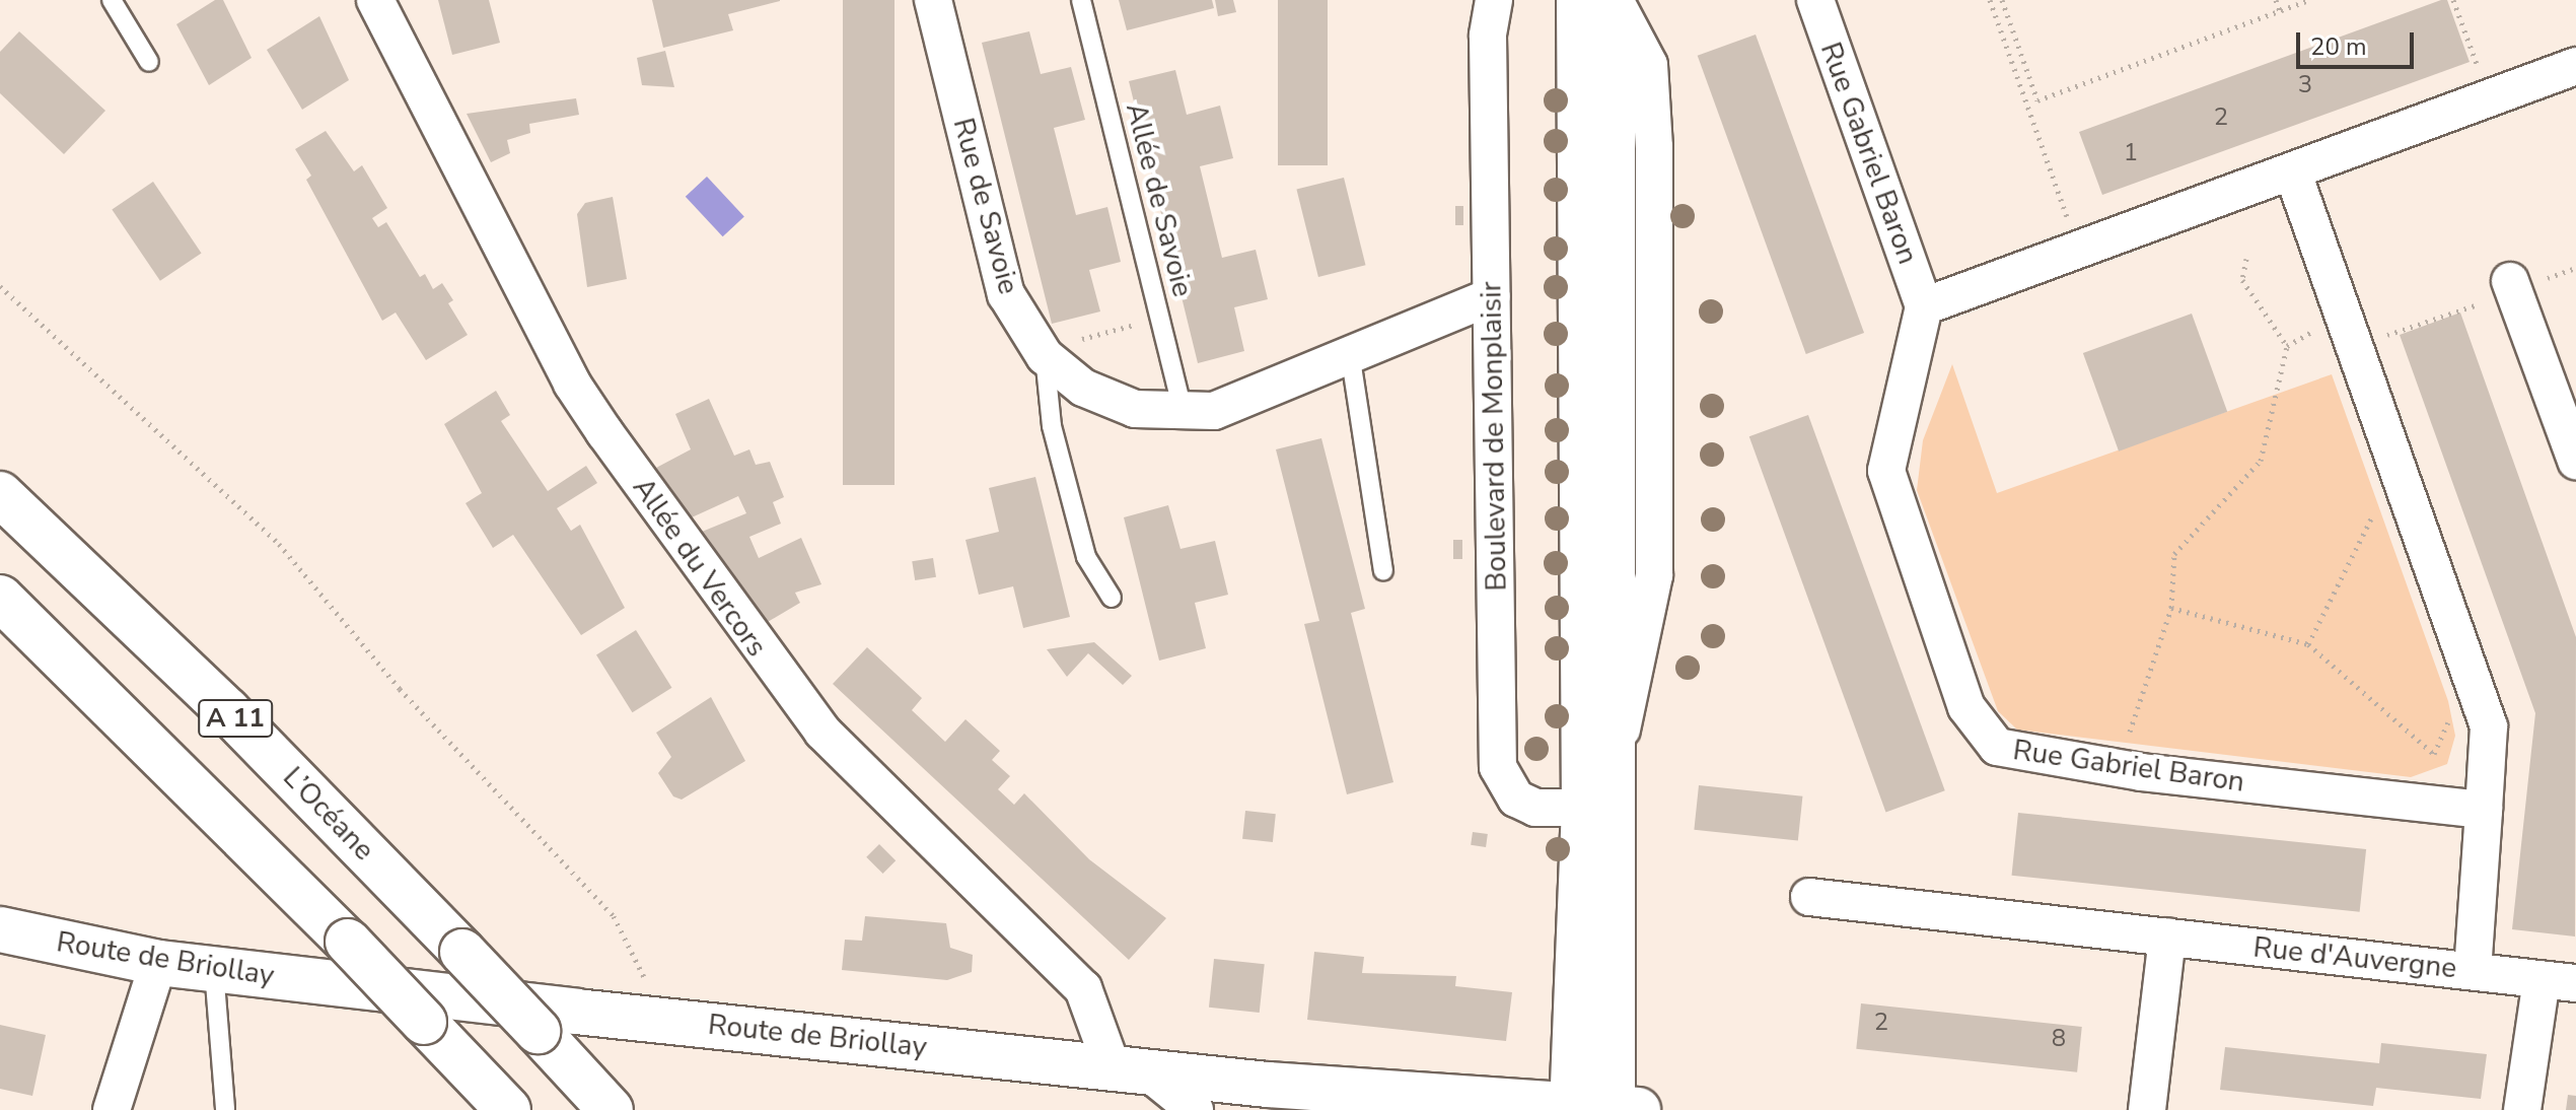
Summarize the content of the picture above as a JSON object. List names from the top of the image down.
{
  "streets": {
    "main road": ["A 11", "L’Océane", "Route de Briollay"],
    "street": [
      "Rue Gabriel Baron",
      "Rue de Savoie",
      "Boulevard de Monplaisir",
      "Allée du Vercors",
      "Rue d'Auvergne"
    ],
    "lane": ["Allée de Savoie"]
  },
  "crossings": [
    ["Allée de Savoie", "Rue de Savoie"],
    ["Rue de Savoie", "Boulevard de Monplaisir"],
    ["Allée du Vercors", "Route de Briollay"]
  ],
  "house_numbers": [
    "3",
    "2",
    "1",
    "2",
    "8"
  ],
  "scale_bar": "20 m"
}
